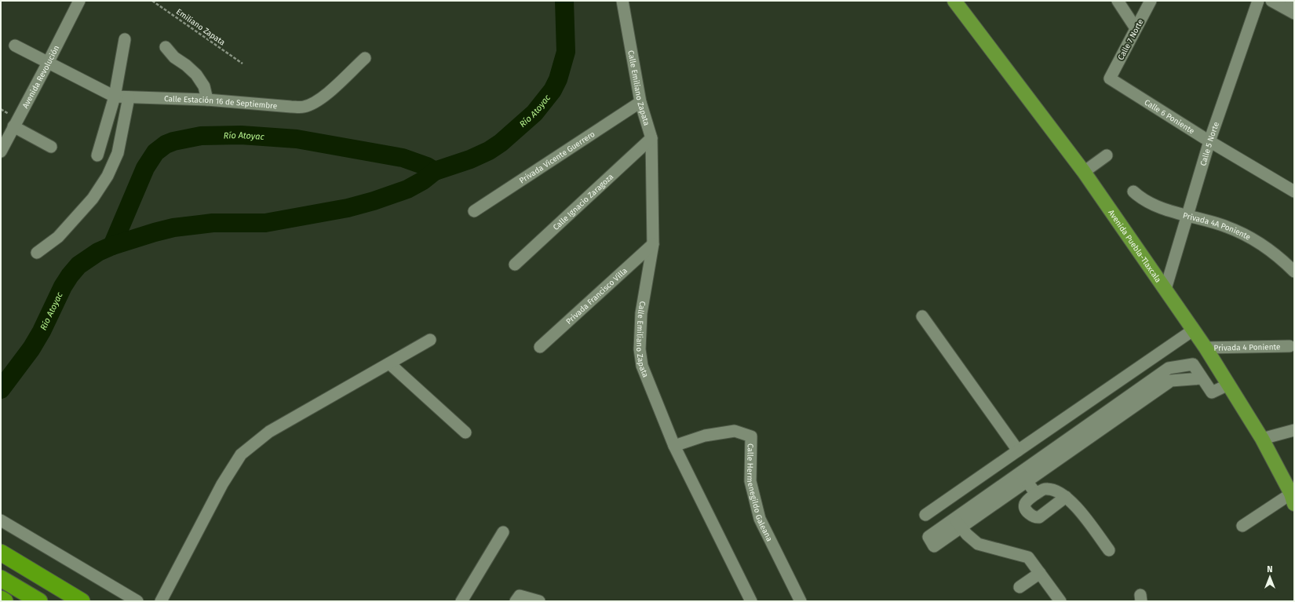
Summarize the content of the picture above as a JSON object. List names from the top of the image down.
{
  "streets": {
    "main road": ["Avenida Puebla-Tlaxcala"],
    "street": [
      "Calle 7 Norte",
      "Avenida Revolución",
      "Calle Emiliano Zapata",
      "Calle Estación 16 de Septiembre",
      "Calle 6 Poniente",
      "Calle 5 Norte",
      "Privada Vicente Guerrero",
      "Calle Ignacio Zaragoza",
      "Privada 4A Poniente",
      "Privada Francisco Villa",
      "Privada 4 Poniente",
      "Calle Hermenegildo Galeana"
    ],
    "path": ["Emiliano Zapata"]
  },
  "crossings": [
    ["Calle 7 Norte", "Calle 6 Poniente"],
    ["Calle Emiliano Zapata", "Privada Vicente Guerrero"],
    ["Calle Emiliano Zapata", "Calle Ignacio Zaragoza"],
    ["Calle Emiliano Zapata", "Privada Francisco Villa"],
    ["Calle Emiliano Zapata", "Calle Hermenegildo Galeana"],
    ["Calle 6 Poniente", "Calle 5 Norte"],
    ["Calle 5 Norte", "Privada 4A Poniente"],
    ["Calle 5 Norte", "Avenida Puebla-Tlaxcala"],
    ["Avenida Puebla-Tlaxcala", "Privada 4 Poniente"]
  ],
  "water": ["Río Atoyac"],
  "north": "top"
}
